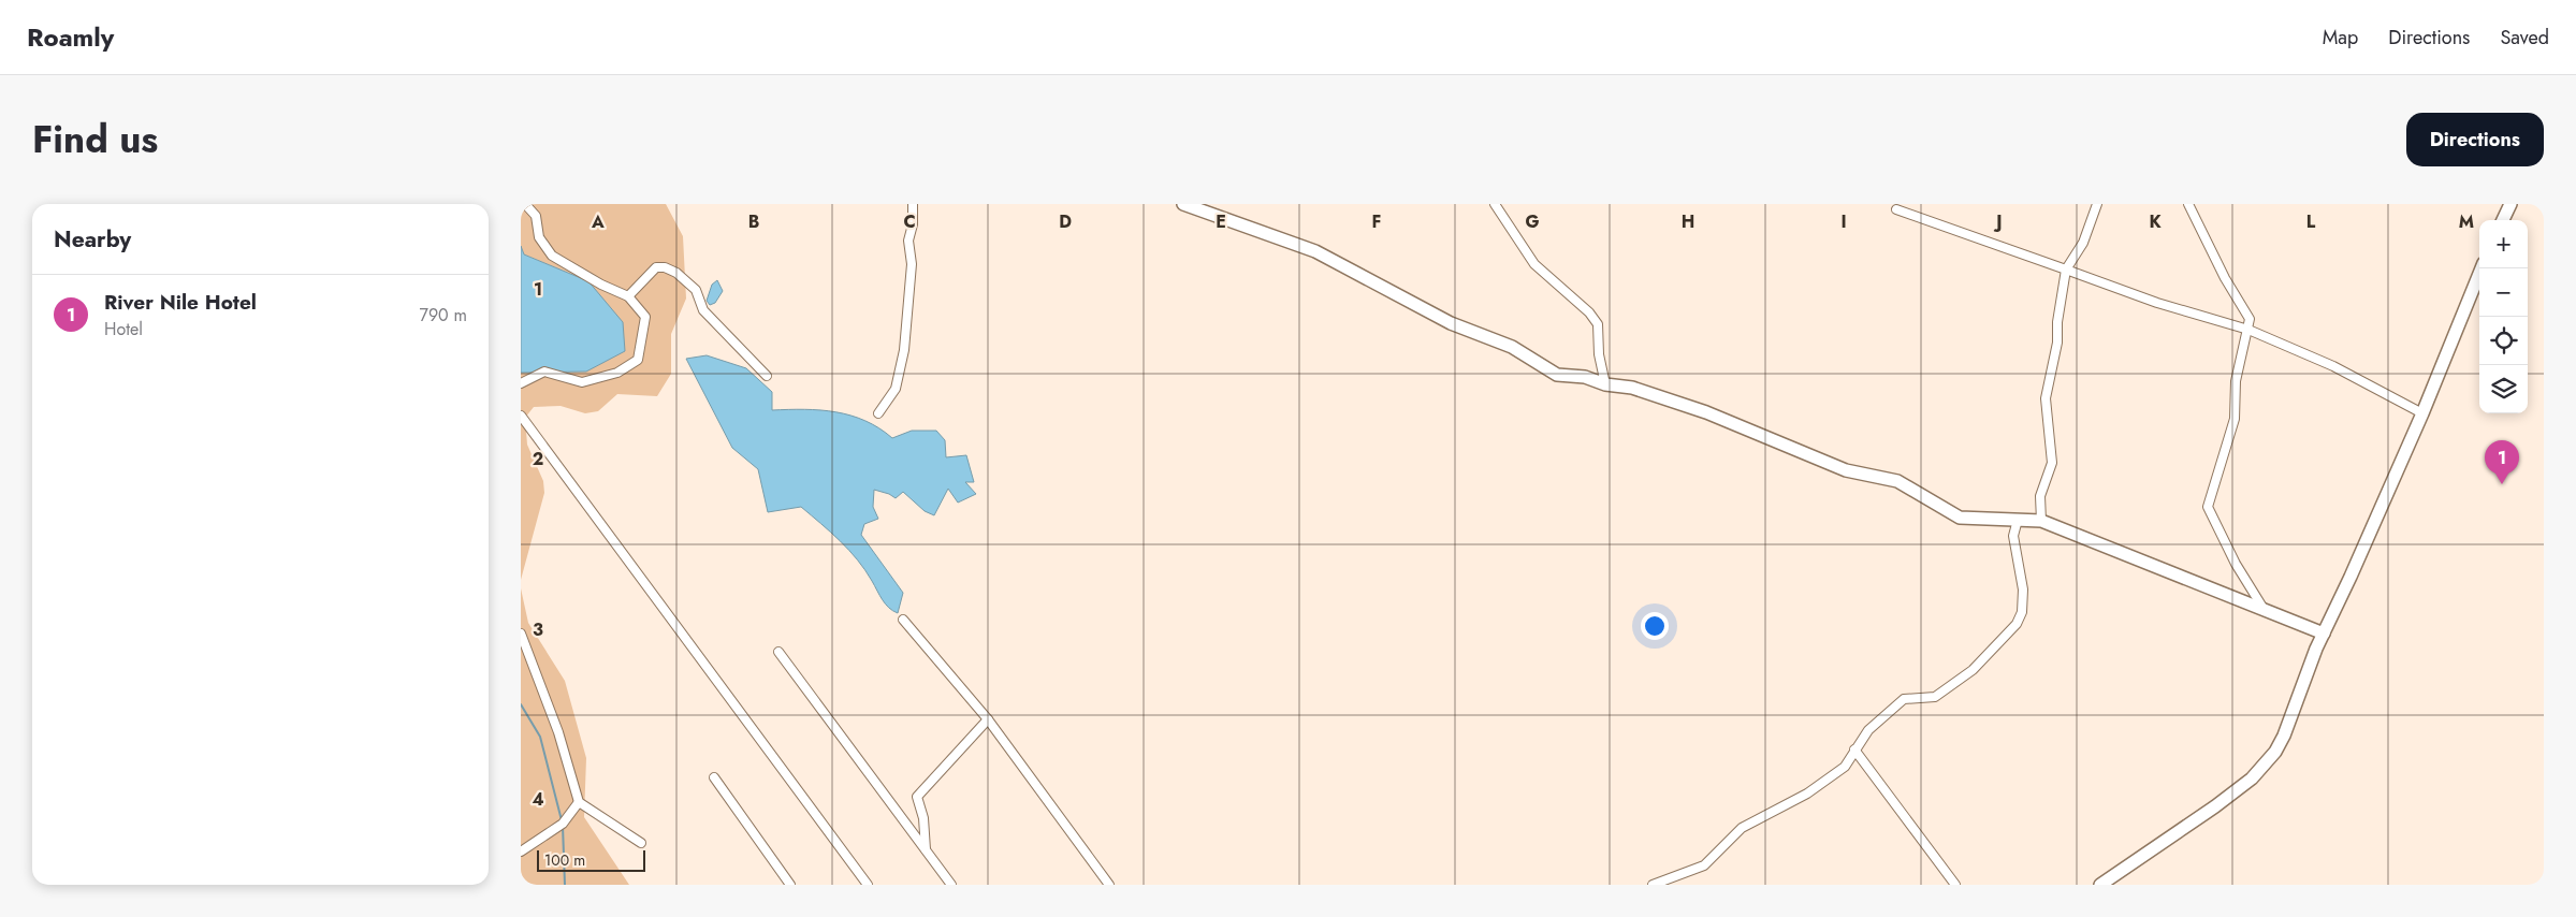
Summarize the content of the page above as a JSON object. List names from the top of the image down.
{
  "scale_bar": "100 m",
  "page": {
    "header": "Roamly",
    "nav": ["Map", "Directions", "Saved"],
    "title": "Find us",
    "buttons": "Directions",
    "heading": "Nearby",
    "map_buttons": ["+", "−"],
    "list": [
      {
        "mark": "1",
        "name": "River Nile Hotel",
        "note": "Hotel",
        "value": "790 m"
      }
    ],
    "pins": "1",
    "scale": "100 m"
  },
  "grid": {
    "columns": [
      "A",
      "B",
      "C",
      "D",
      "E",
      "F",
      "G",
      "H",
      "I",
      "J",
      "K",
      "L",
      "M"
    ],
    "rows": [
      "1",
      "2",
      "3",
      "4"
    ]
  }
}
